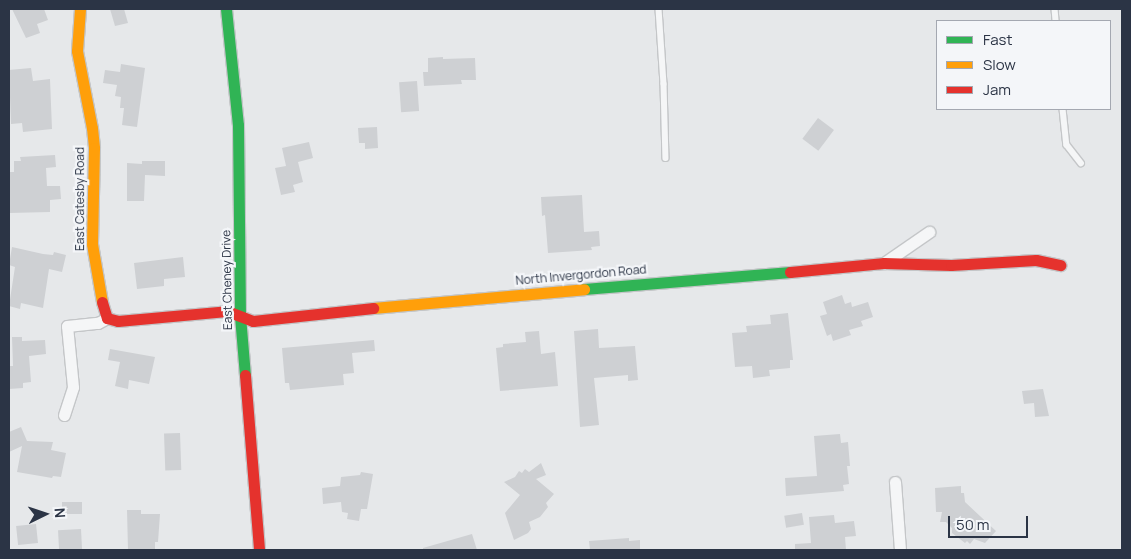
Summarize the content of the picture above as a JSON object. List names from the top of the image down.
{
  "streets": {
    "street": ["East Catesby Road", "North Invergordon Road", "East Cheney Drive"]
  },
  "crossings": [
    ["East Catesby Road", "North Invergordon Road"],
    ["North Invergordon Road", "East Cheney Drive"]
  ],
  "legend": ["Fast", "Slow", "Jam"],
  "scale_bar": "50 m",
  "north": "right"
}
